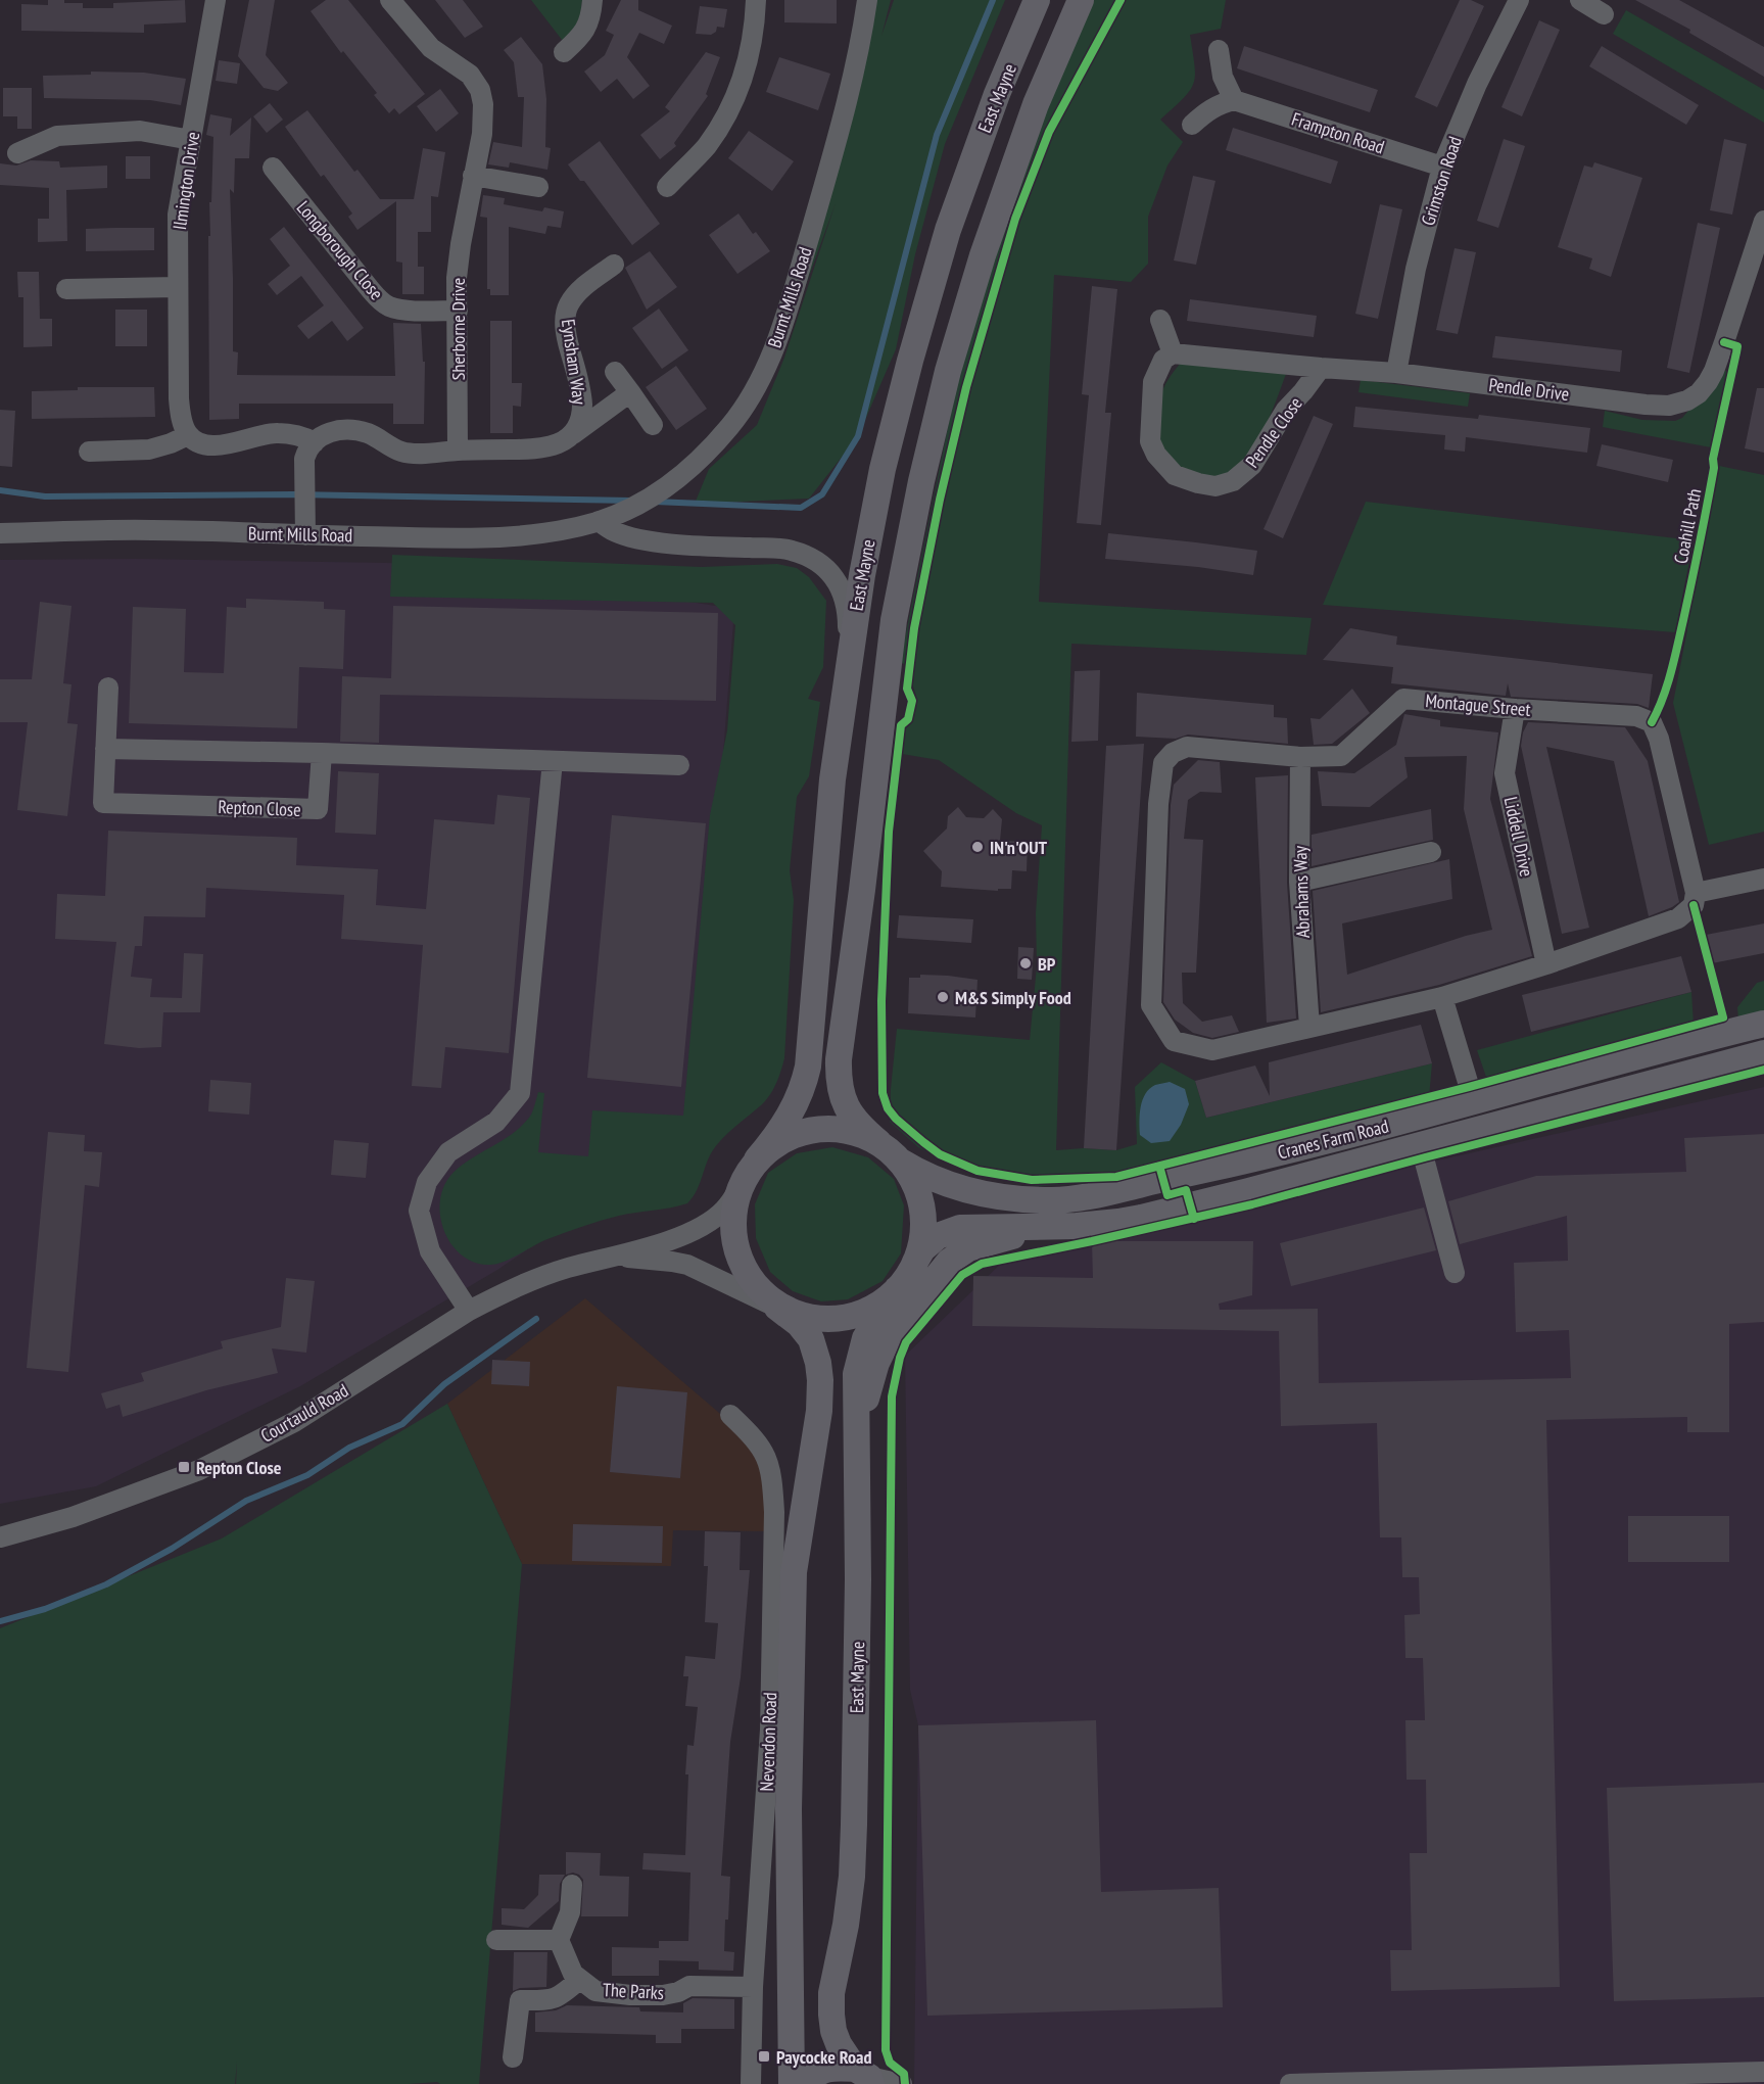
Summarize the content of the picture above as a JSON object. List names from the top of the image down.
{
  "streets": {
    "main road": ["East Mayne", "Cranes Farm Road"],
    "street": [
      "Frampton Road",
      "Ilmington Drive",
      "Grimston Road",
      "Longborough Close",
      "Burnt Mills Road",
      "Sherborne Drive",
      "Eynsham Way",
      "Pendle Drive",
      "Pendle Close",
      "Montague Street",
      "Repton Close",
      "Liddell Drive",
      "Abrahams Way",
      "Courtauld Road",
      "Nevendon Road",
      "The Parks"
    ],
    "cycle path": ["Coahill Path"]
  },
  "crossings": [
    ["East Mayne", "Cranes Farm Road"],
    ["East Mayne", "Courtauld Road"],
    ["Frampton Road", "Grimston Road"],
    ["Grimston Road", "Pendle Drive"],
    ["Longborough Close", "Sherborne Drive"],
    ["Pendle Drive", "Pendle Close"],
    ["Montague Street", "Liddell Drive"],
    ["Montague Street", "Abrahams Way"],
    ["Cranes Farm Road", "Courtauld Road"],
    ["Nevendon Road", "The Parks"]
  ],
  "places": {
    "other": ["IN'n'OUT", "BP", "M&S Simply Food"],
    "transit": ["Repton Close", "Paycocke Road"]
  }
}
